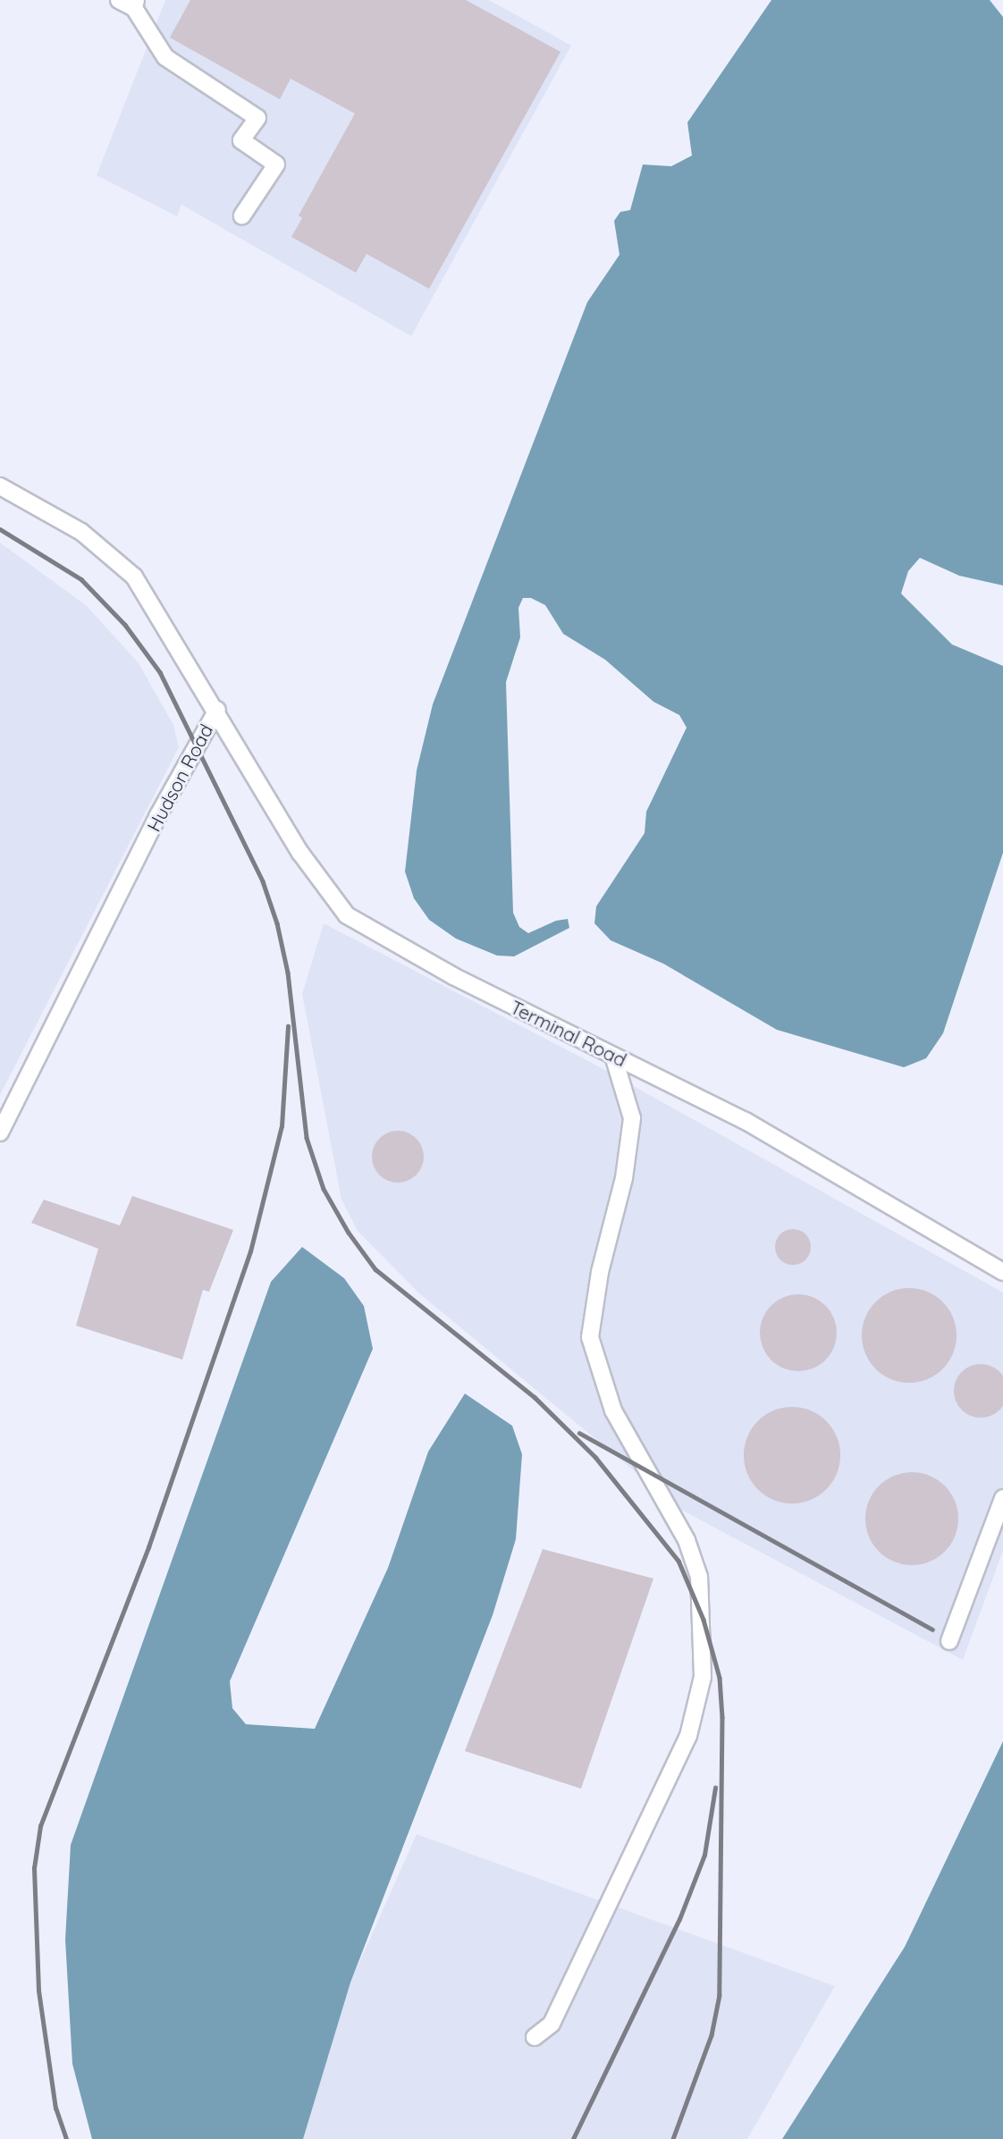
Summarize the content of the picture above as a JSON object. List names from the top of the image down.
{
  "streets": {
    "street": ["Hudson Road", "Terminal Road"]
  },
  "crossings": [
    ["Hudson Road", "Terminal Road"]
  ]
}
